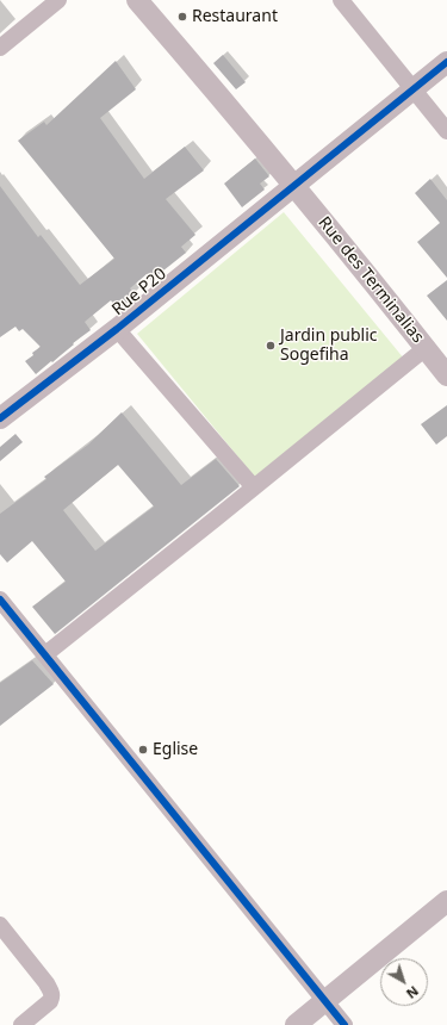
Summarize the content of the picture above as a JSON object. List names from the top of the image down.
{
  "streets": {
    "street": ["Rue des Terminalias", "Rue P20"]
  },
  "crossings": [
    ["Rue des Terminalias", "Rue P20"]
  ],
  "places": ["Restaurant", "Jardin public Sogefiha", "Eglise"],
  "north": "bottom right"
}
